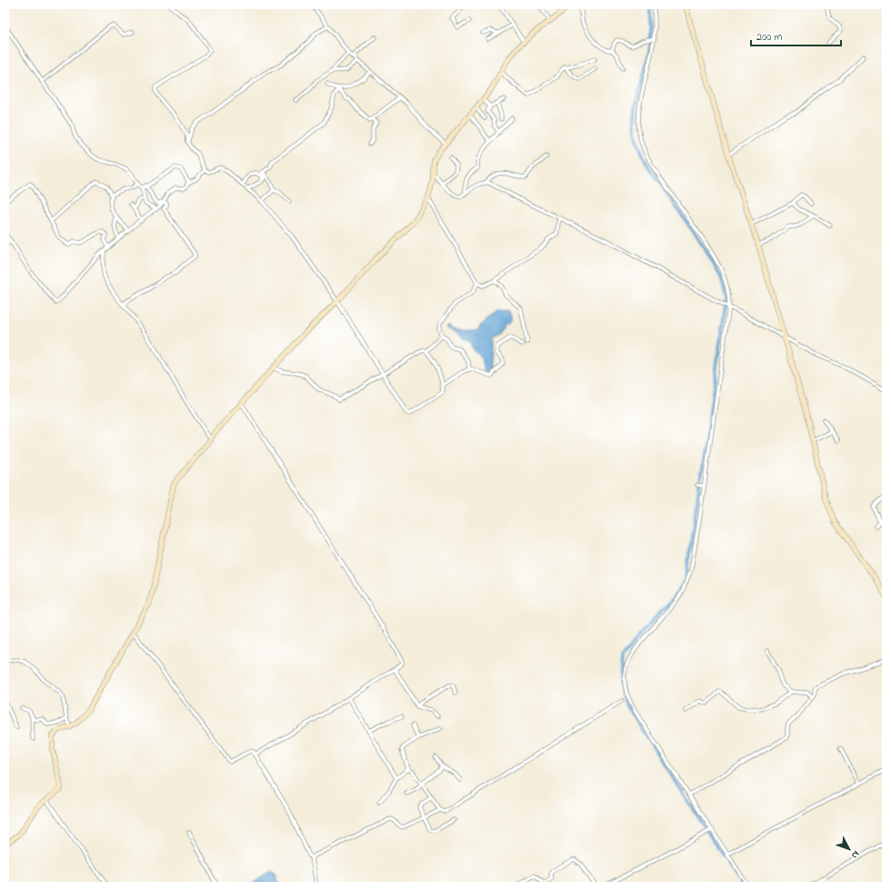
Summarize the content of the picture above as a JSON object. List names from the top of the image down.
{
  "scale_bar": "200 m",
  "north": "bottom right"
}
